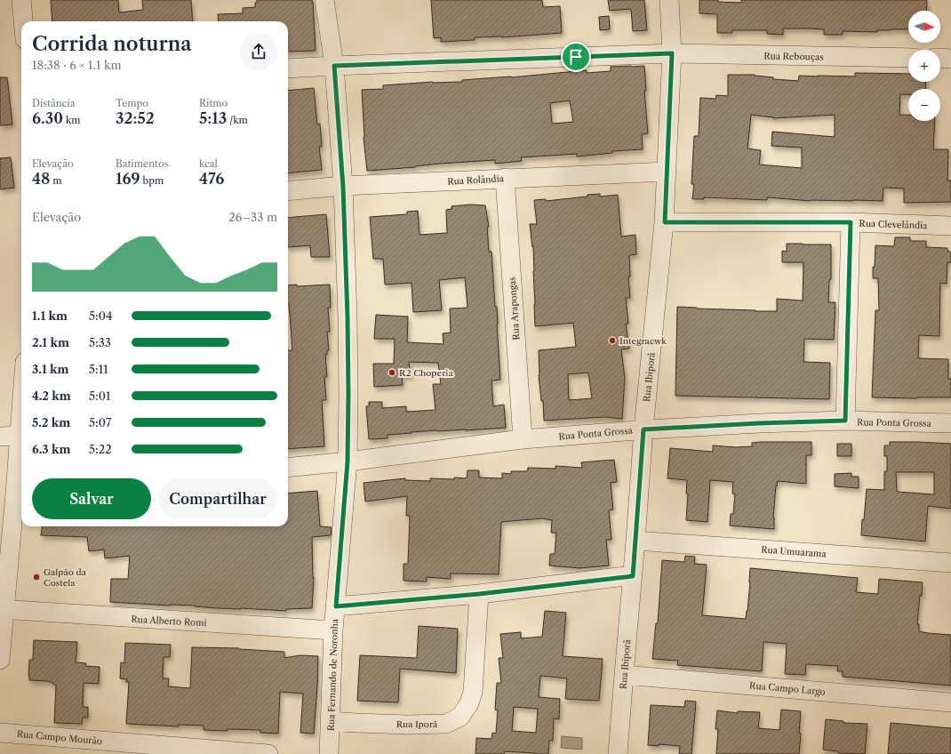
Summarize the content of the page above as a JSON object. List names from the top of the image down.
{
  "streets": {
    "street": [
      "Rua Rebouças",
      "Rua Rolândia",
      "Rua Clevelândia",
      "Rua Arapongas",
      "Rua Ibiporã",
      "Rua Ponta Grossa",
      "Rua Umuarama",
      "Rua Alberto Romi",
      "Rua Fernando de Noronha",
      "Rua Campo Largo",
      "Rua Iporã",
      "Rua Campo Mourão"
    ]
  },
  "crossings": [
    ["Rua Rebouças", "Rua Ibiporã"],
    ["Rua Rebouças", "Rua Fernando de Noronha"],
    ["Rua Rolândia", "Rua Arapongas"],
    ["Rua Rolândia", "Rua Ibiporã"],
    ["Rua Rolândia", "Rua Fernando de Noronha"],
    ["Rua Clevelândia", "Rua Ibiporã"],
    ["Rua Arapongas", "Rua Ponta Grossa"],
    ["Rua Ibiporã", "Rua Ponta Grossa"],
    ["Rua Ibiporã", "Rua Umuarama"],
    ["Rua Ibiporã", "Rua Campo Largo"],
    ["Rua Ponta Grossa", "Rua Fernando de Noronha"],
    ["Rua Alberto Romi", "Rua Fernando de Noronha"],
    ["Rua Fernando de Noronha", "Rua Iporã"]
  ],
  "places": ["Integracwk", "R2 Choperia", "Galpão da Costela"],
  "north": "right",
  "page": {
    "map_buttons": ["+", "−"],
    "heading": ["Corrida noturna", "18:38 · 6 × 1.1 km"],
    "stats": [
      ["Distância", "6.30 km"],
      ["Tempo", "32:52"],
      ["Ritmo", "5:13 /km"],
      ["Elevação", "48 m"],
      ["Batimentos", "169 bpm"],
      ["kcal", "476"]
    ],
    "chart": ["Elevação", "26–33 m"],
    "list": [
      {
        "name": "1.1 km",
        "note": "5:04"
      },
      {
        "name": "2.1 km",
        "note": "5:33"
      },
      {
        "name": "3.1 km",
        "note": "5:11"
      },
      {
        "name": "4.2 km",
        "note": "5:01"
      },
      {
        "name": "5.2 km",
        "note": "5:07"
      },
      {
        "name": "6.3 km",
        "note": "5:22"
      }
    ],
    "buttons": ["Salvar", "Compartilhar"]
  }
}
